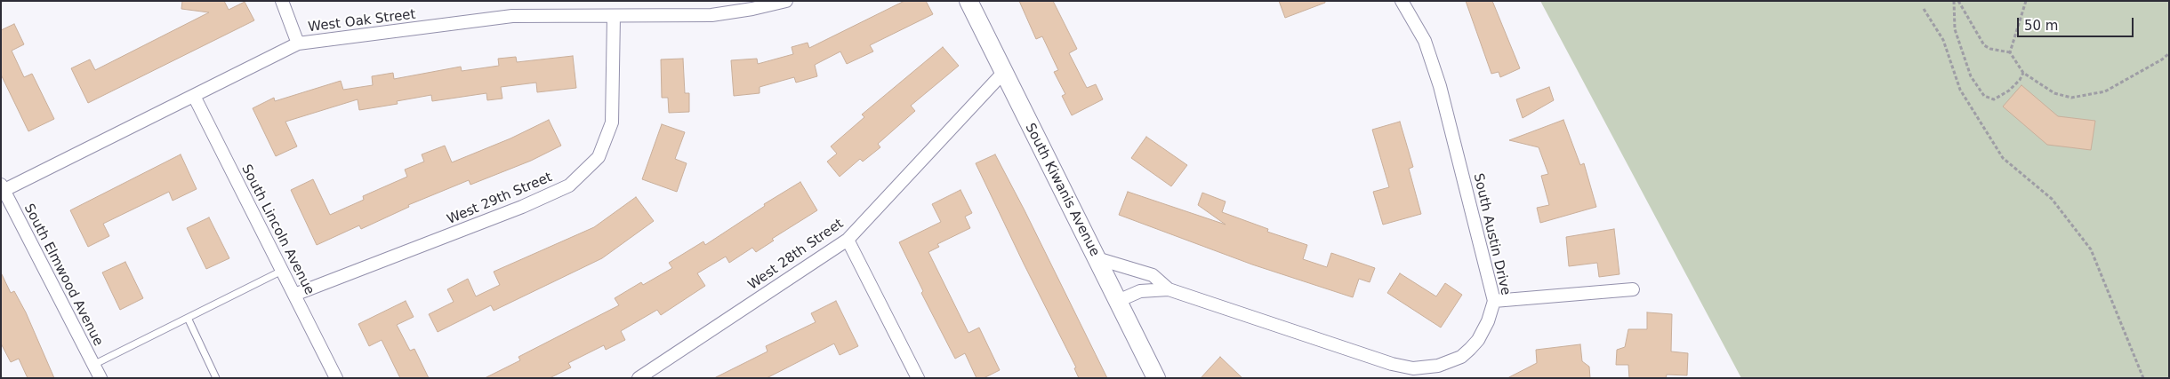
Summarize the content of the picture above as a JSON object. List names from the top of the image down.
{
  "streets": {
    "main road": ["South Kiwanis Avenue"],
    "street": [
      "West Oak Street",
      "West 29th Street",
      "South Lincoln Avenue",
      "South Austin Drive",
      "West 28th Street",
      "South Elmwood Avenue"
    ]
  },
  "crossings": [
    ["West Oak Street", "West 29th Street"],
    ["West Oak Street", "South Lincoln Avenue"],
    ["West Oak Street", "South Elmwood Avenue"],
    ["South Kiwanis Avenue", "South Austin Drive"],
    ["South Kiwanis Avenue", "West 28th Street"],
    ["West 29th Street", "South Lincoln Avenue"]
  ],
  "scale_bar": "50 m"
}
